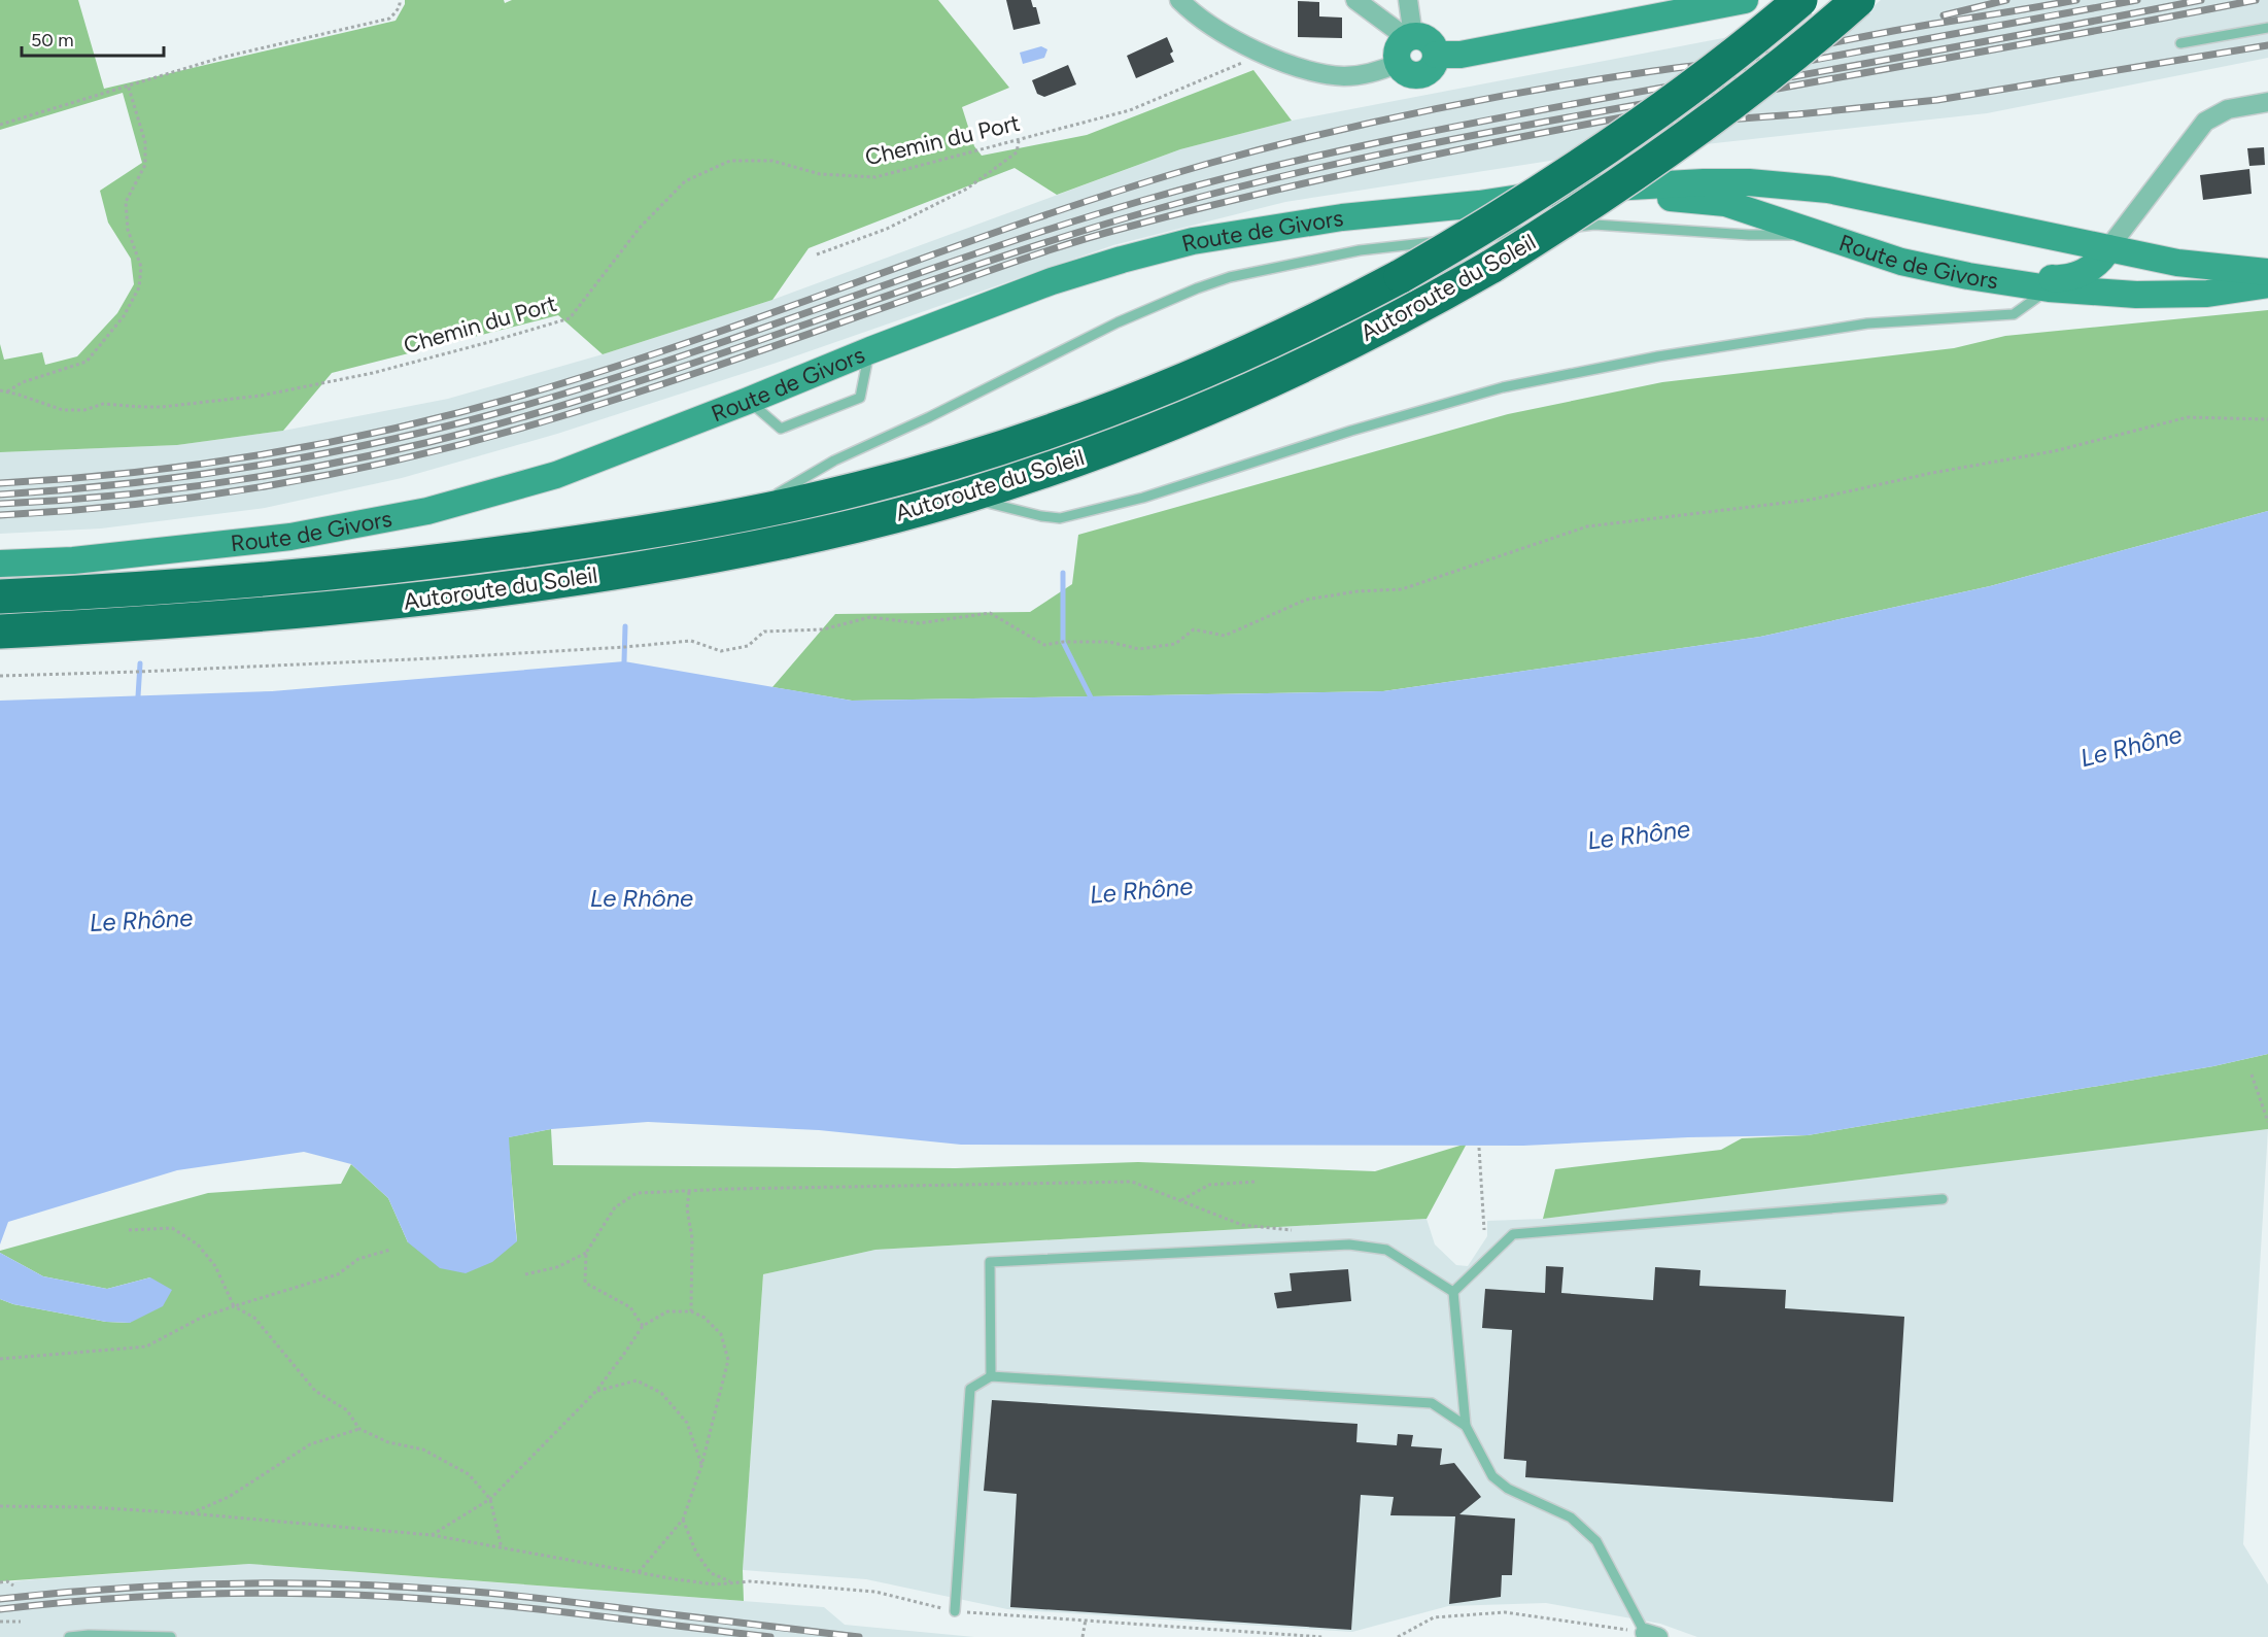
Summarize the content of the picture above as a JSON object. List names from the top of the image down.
{
  "streets": {
    "highway": ["Autoroute du Soleil"],
    "main road": ["Route de Givors"],
    "path": ["Chemin du Port"]
  },
  "water": ["Le Rhône"],
  "scale_bar": "50 m"
}
